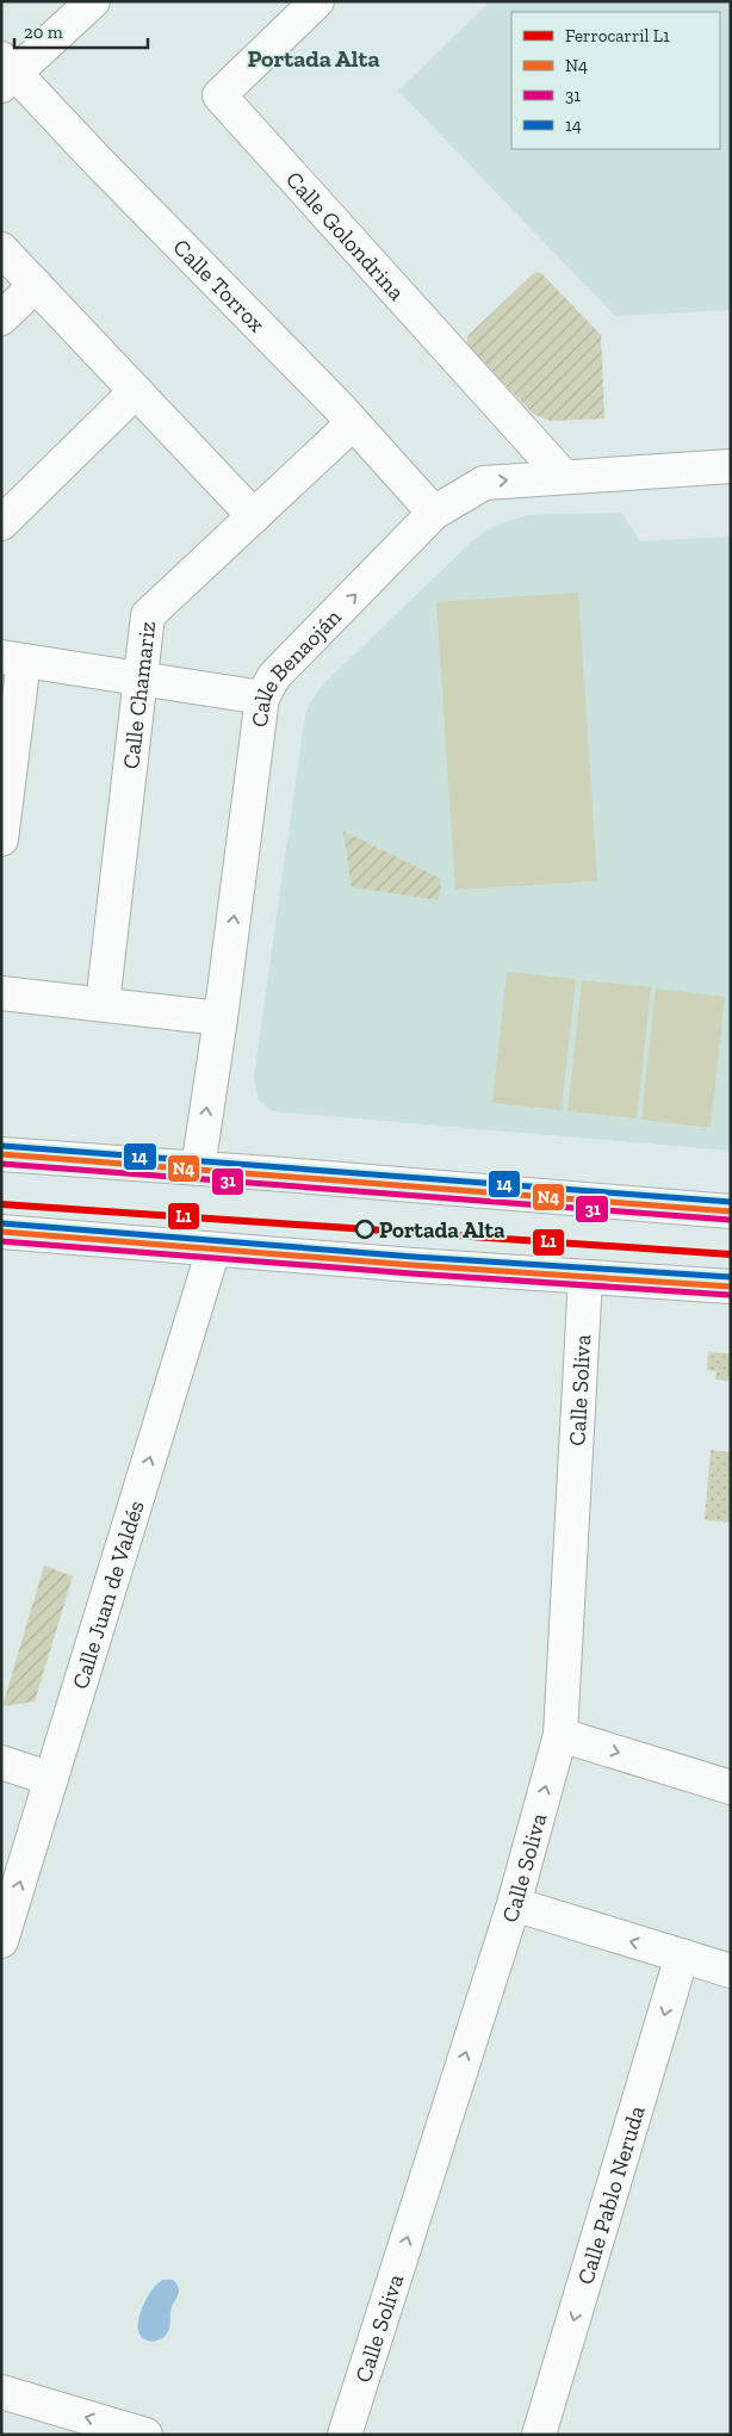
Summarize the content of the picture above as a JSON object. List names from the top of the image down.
{
  "streets": {
    "street": [
      "Calle Golondrina",
      "Calle Torrox",
      "Calle Benaoján",
      "Calle Chamariz",
      "Calle Soliva",
      "Calle Juan de Valdés",
      "Calle Pablo Neruda"
    ]
  },
  "crossings": [
    ["Calle Golondrina", "Calle Benaoján"],
    ["Calle Torrox", "Calle Benaoján"],
    ["Calle Torrox", "Calle Chamariz"]
  ],
  "one_way": [
    "Calle Benaoján",
    "Calle Soliva",
    "Calle Juan de Valdés",
    "Calle Pablo Neruda"
  ],
  "districts": ["Portada Alta"],
  "places": ["Portada Alta"],
  "lines": [
    "transit line 14",
    "transit line N4",
    "transit line 31",
    "rail line L1"
  ],
  "legend": [
    "Ferrocarril L1",
    "N4",
    "31",
    "14"
  ],
  "scale_bar": "20 m"
}
